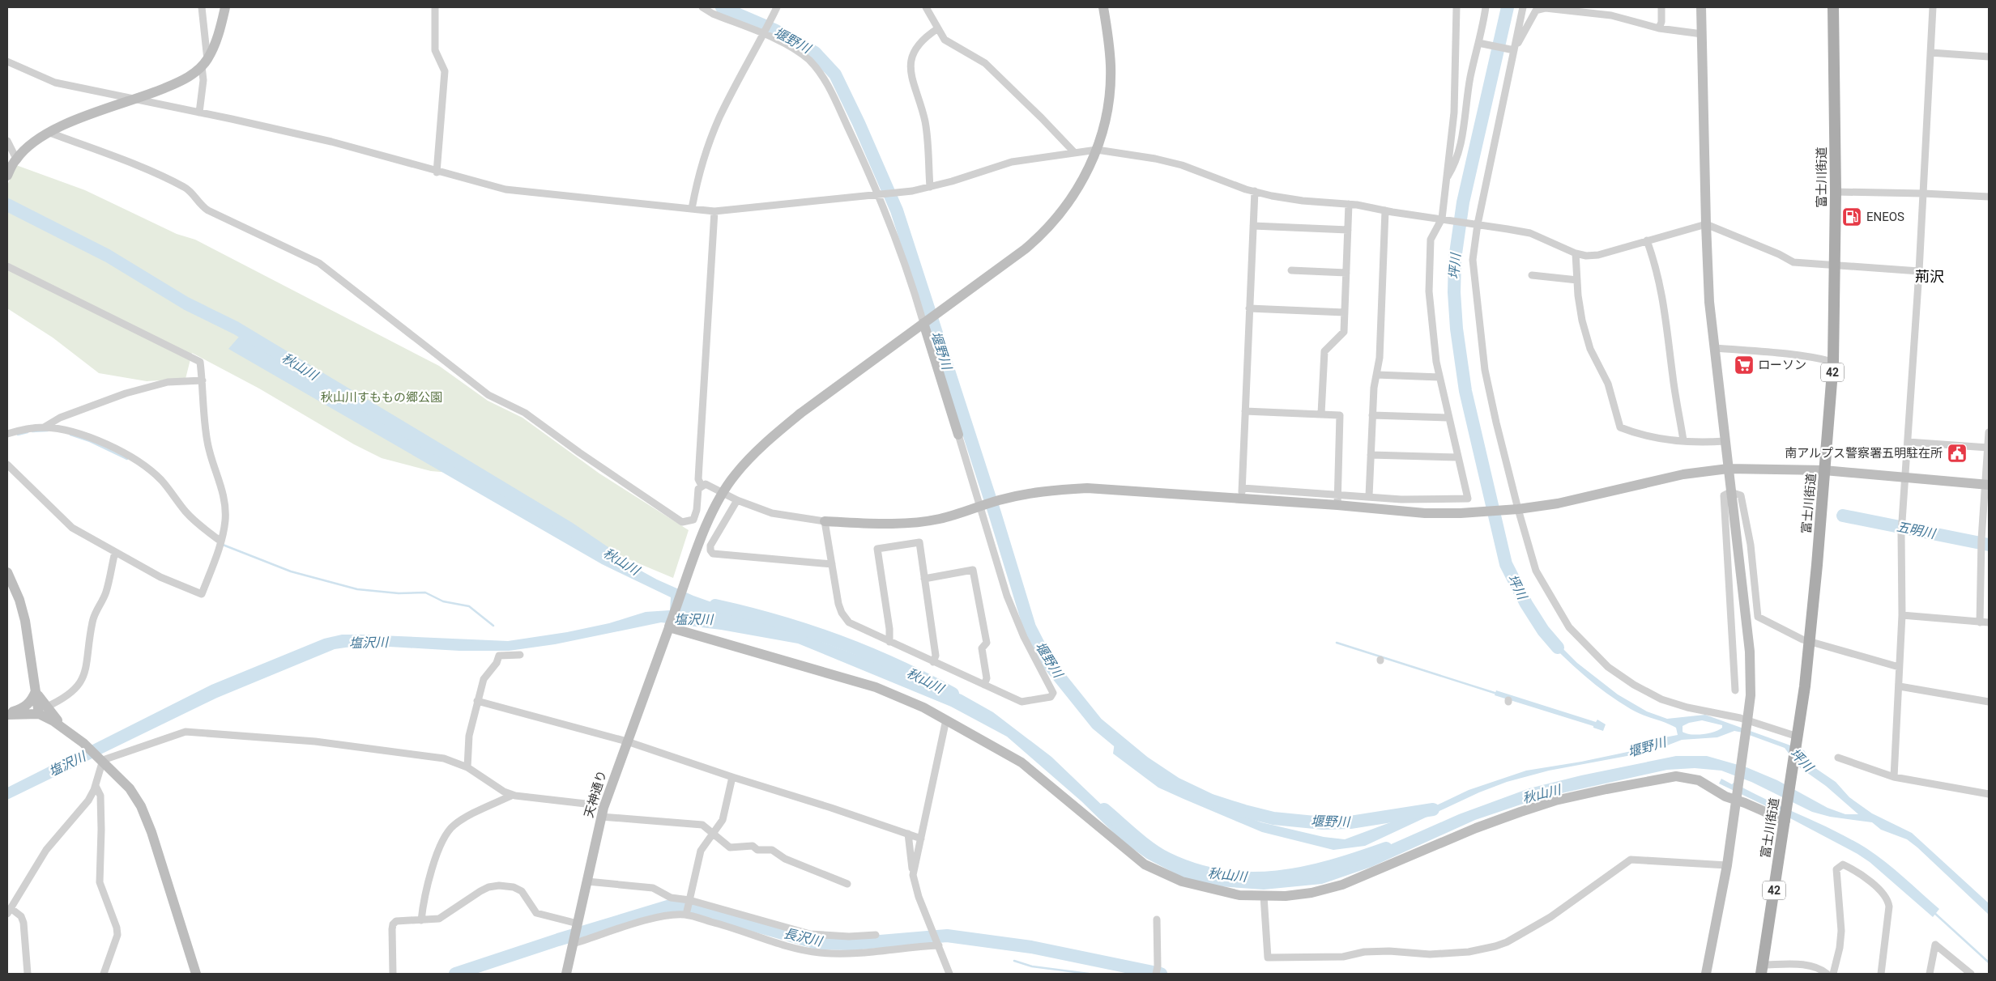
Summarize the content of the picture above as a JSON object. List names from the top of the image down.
{
  "streets": {
    "main road": ["富士川街道", "42"],
    "street": ["天神通り"]
  },
  "districts": ["荊沢"],
  "water": [
    "堰野川",
    "坪川",
    "秋山川",
    "五明川",
    "塩沢川",
    "長沢川"
  ],
  "parks": ["秋山川すももの郷公園"],
  "places": {
    "fuel station": ["ENEOS"],
    "supermarket": ["ローソン"],
    "public building": ["南アルプス警察署五明駐在所"]
  }
}
